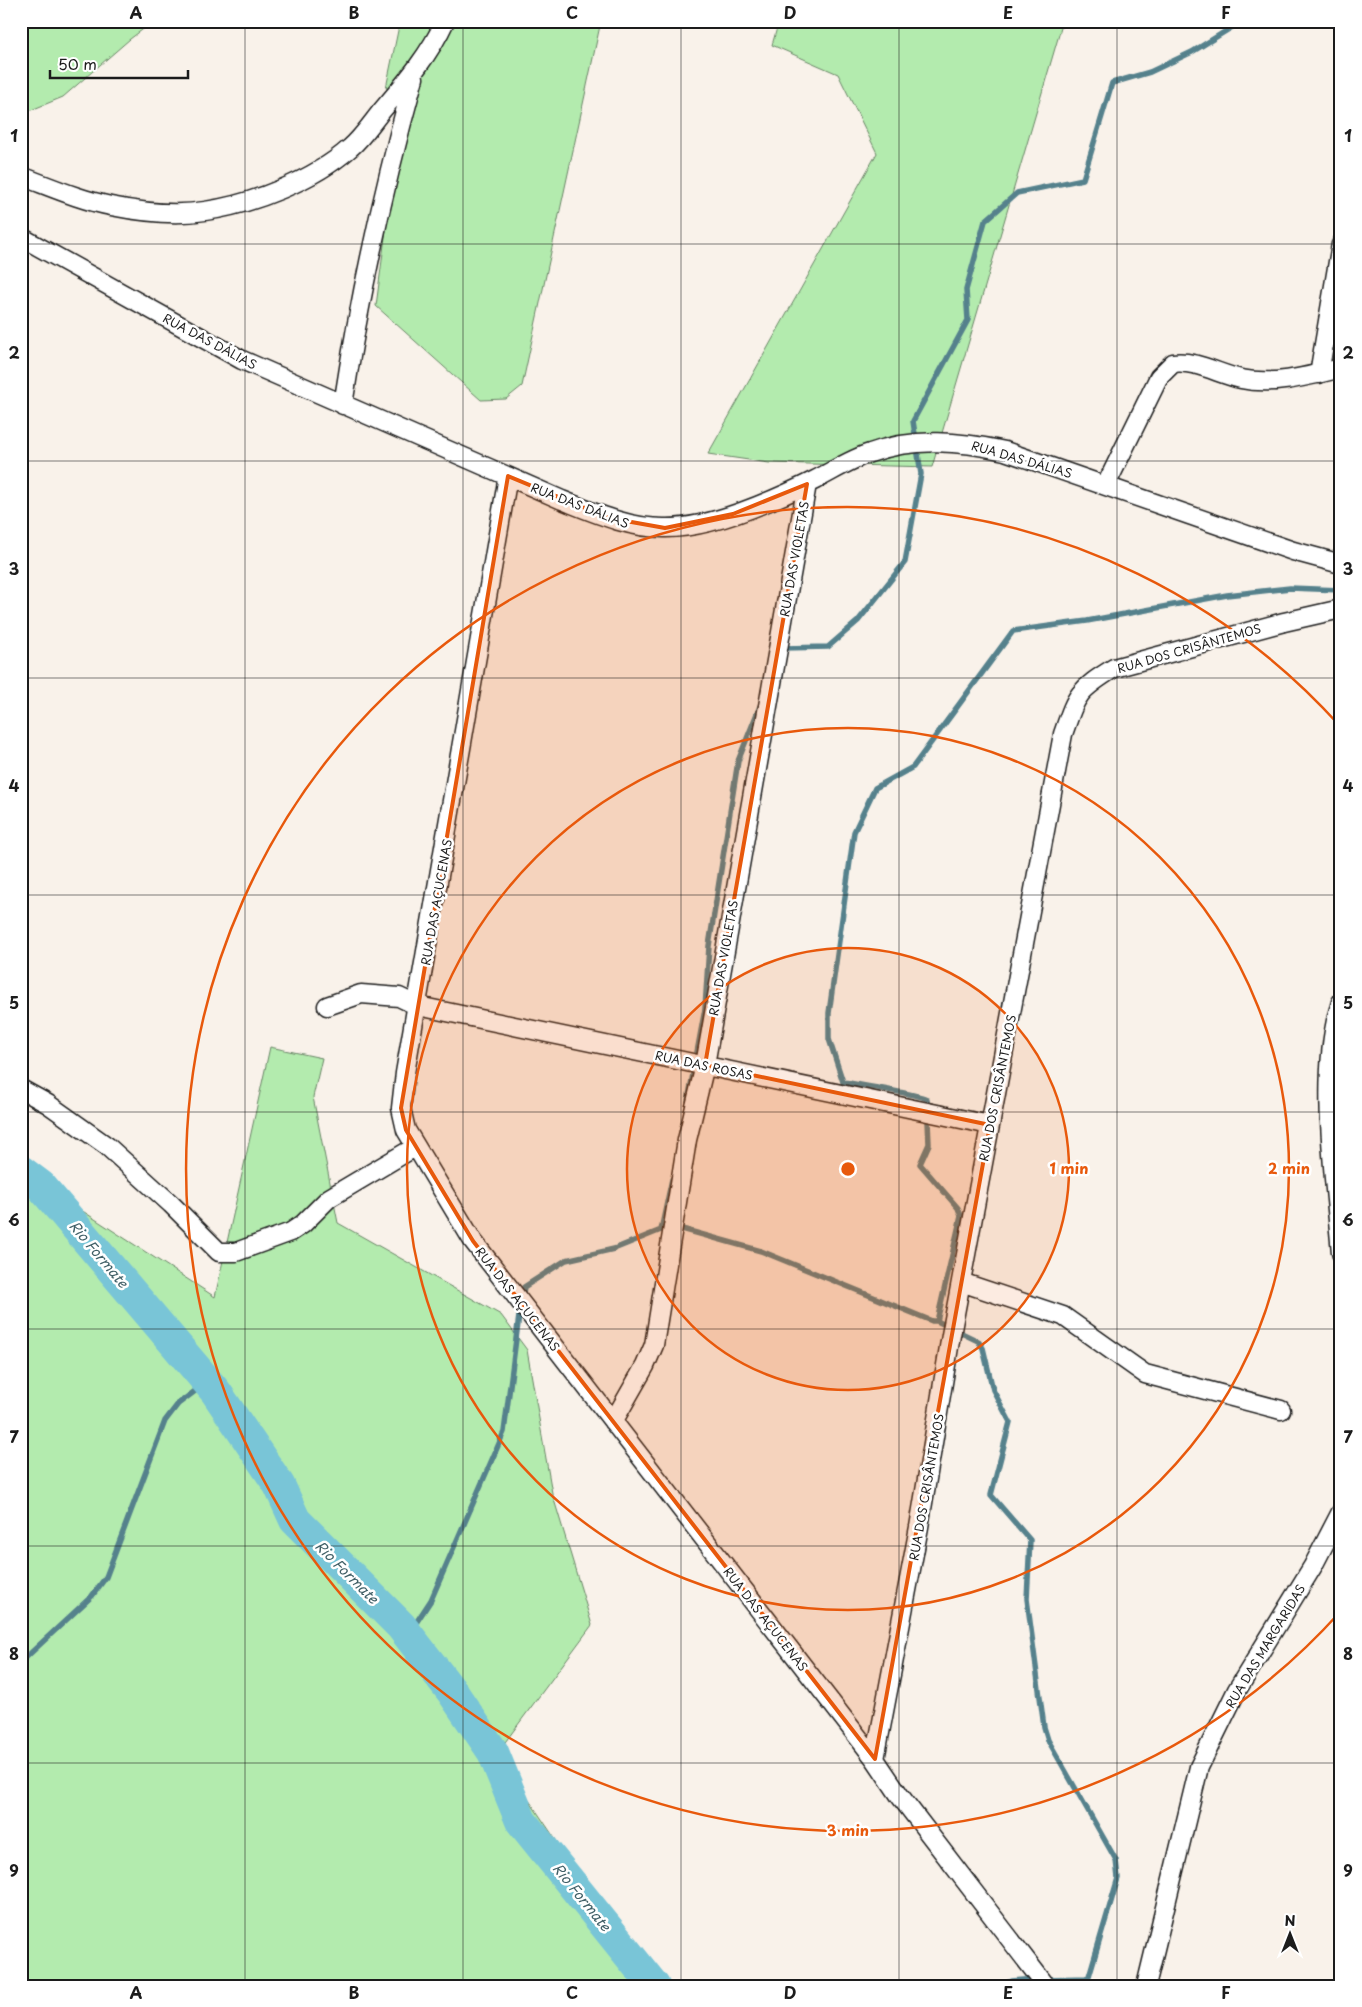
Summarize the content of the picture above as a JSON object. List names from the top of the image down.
{
  "streets": {
    "street": [
      "RUA DAS DÁLIAS",
      "RUA DAS VIOLETAS",
      "RUA DOS CRISÂNTEMOS",
      "RUA DAS AÇUCENAS",
      "RUA DAS ROSAS",
      "RUA DAS MARGARIDAS"
    ]
  },
  "crossings": [
    ["RUA DAS DÁLIAS", "RUA DAS VIOLETAS"],
    ["RUA DAS DÁLIAS", "RUA DAS AÇUCENAS"],
    ["RUA DAS VIOLETAS", "RUA DAS AÇUCENAS"],
    ["RUA DAS VIOLETAS", "RUA DAS ROSAS"],
    ["RUA DOS CRISÂNTEMOS", "RUA DAS AÇUCENAS"],
    ["RUA DOS CRISÂNTEMOS", "RUA DAS ROSAS"],
    ["RUA DAS AÇUCENAS", "RUA DAS ROSAS"]
  ],
  "water": ["Rio Formate"],
  "scale_bar": "50 m",
  "north": "top",
  "grid": {
    "columns": [
      "A",
      "B",
      "C",
      "D",
      "E",
      "F"
    ],
    "rows": [
      "1",
      "2",
      "3",
      "4",
      "5",
      "6",
      "7",
      "8",
      "9"
    ]
  },
  "rings": ["1 min", "2 min", "3 min"]
}
